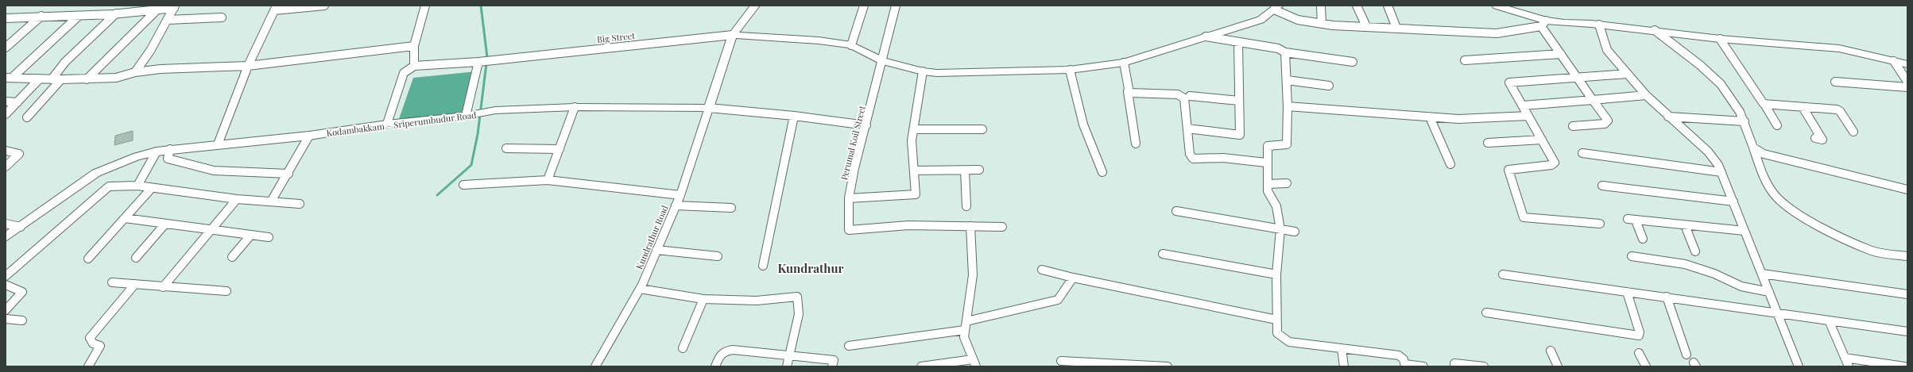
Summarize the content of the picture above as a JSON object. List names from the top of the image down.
{
  "streets": {
    "main road": ["Kodambakkam – Sriperumbudur Road"],
    "street": ["Big Street", "Perumal Koil Street", "Kundrathur Road"]
  },
  "crossings": [
    ["Kodambakkam – Sriperumbudur Road", "Kundrathur Road"]
  ],
  "districts": ["Kundrathur"]
}
